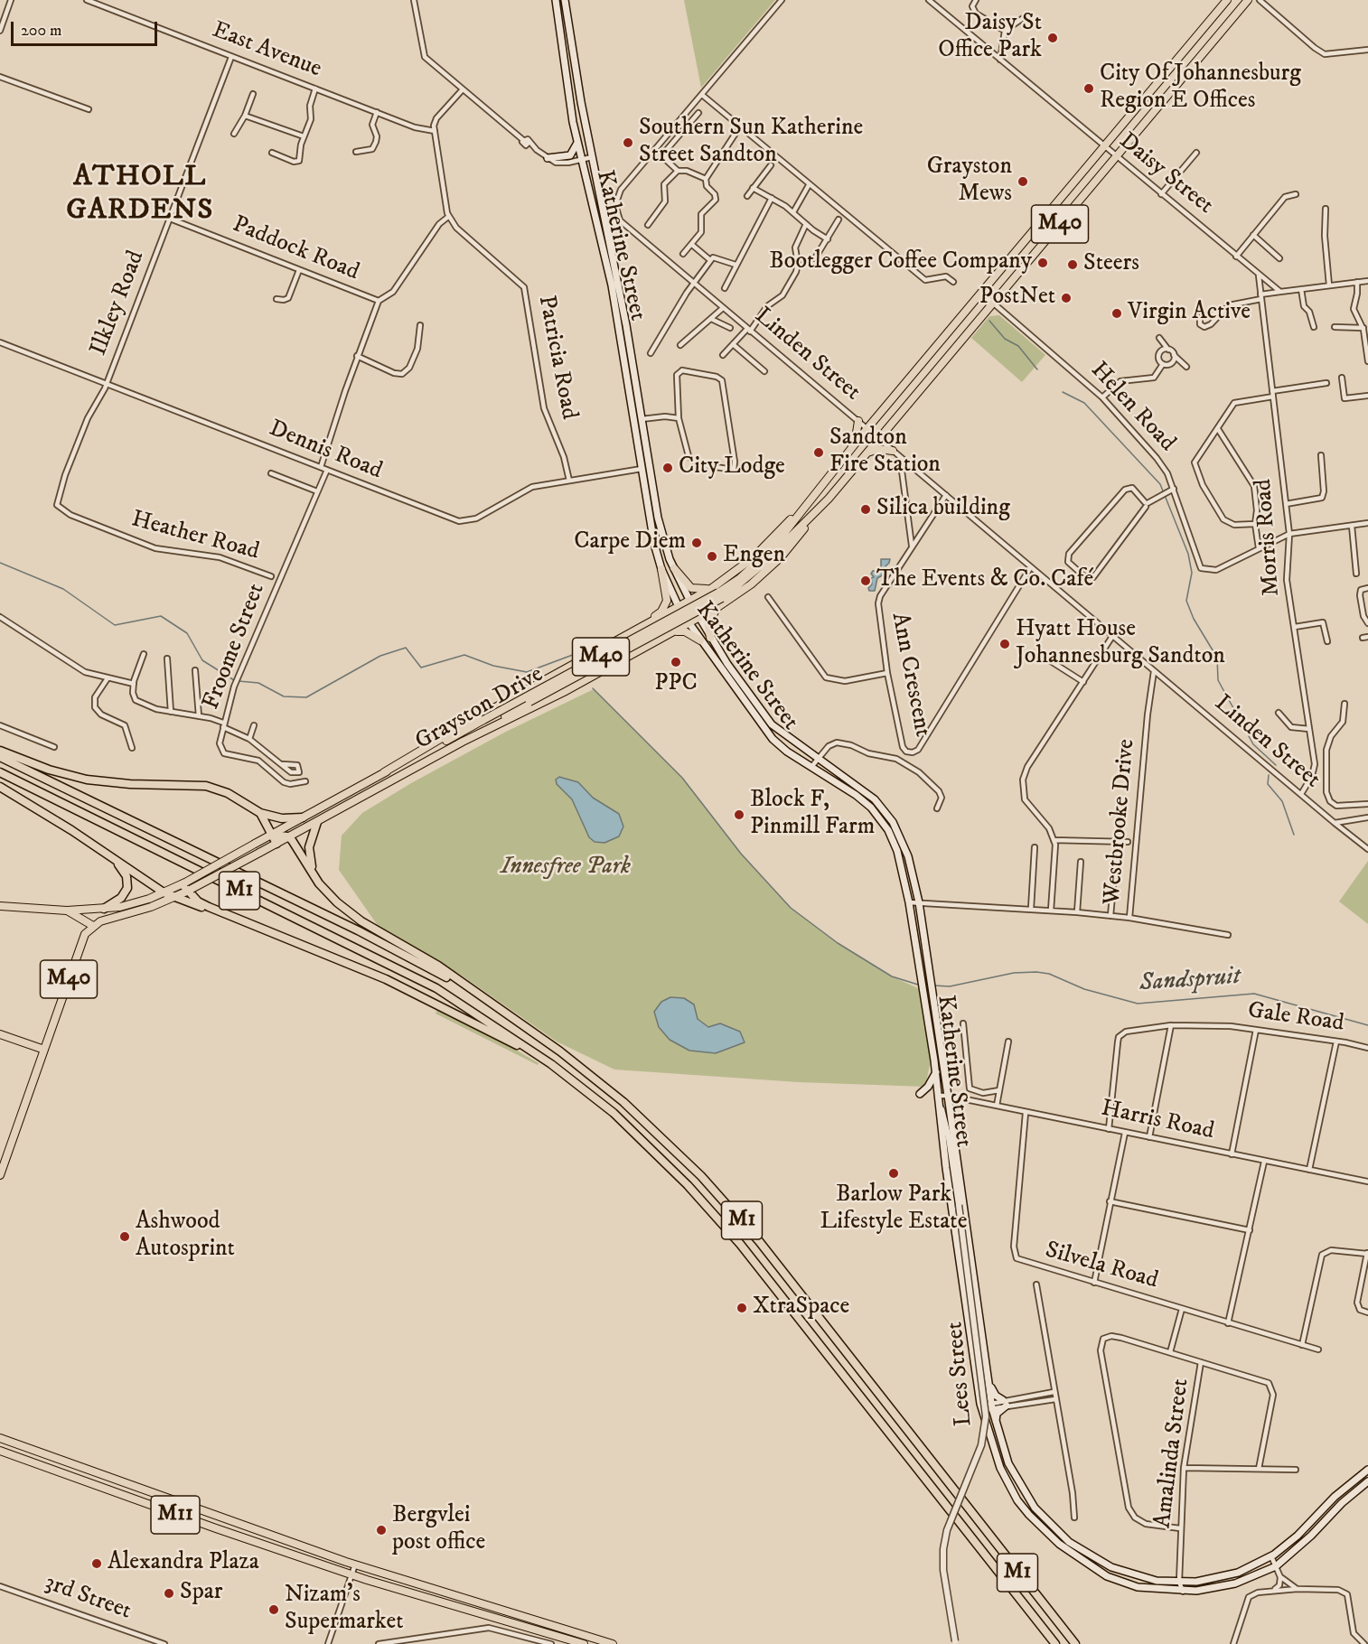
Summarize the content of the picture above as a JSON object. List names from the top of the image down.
{
  "streets": {
    "highway": ["M1"],
    "main road": [
      "M40",
      "Katherine Street",
      "Grayston Drive",
      "M11"
    ],
    "street": [
      "East Avenue",
      "Daisy Street",
      "Paddock Road",
      "Ilkley Road",
      "Linden Street",
      "Patricia Road",
      "Helen Road",
      "Dennis Road",
      "Heather Road",
      "Morris Road",
      "Froome Street",
      "Ann Crescent",
      "Westbrooke Drive",
      "Gale Road",
      "Harris Road",
      "Silvela Road",
      "Lees Street",
      "Amalinda Street",
      "3rd Street"
    ]
  },
  "crossings": [
    ["East Avenue", "Ilkley Road"],
    ["Daisy Street", "Morris Road"],
    ["Daisy Street", "Grayston Drive"],
    ["M40", "Grayston Drive"],
    ["Katherine Street", "Dennis Road"],
    ["Katherine Street", "Westbrooke Drive"],
    ["Katherine Street", "Harris Road"],
    ["Katherine Street", "Lees Street"],
    ["Katherine Street", "Amalinda Street"],
    ["Paddock Road", "Ilkley Road"],
    ["Ilkley Road", "Dennis Road"],
    ["Ilkley Road", "Heather Road"],
    ["Linden Street", "Morris Road"],
    ["Linden Street", "Ann Crescent"],
    ["Linden Street", "Grayston Drive"],
    ["Linden Street", "Westbrooke Drive"],
    ["Patricia Road", "Dennis Road"],
    ["Helen Road", "Morris Road"],
    ["Helen Road", "Grayston Drive"],
    ["Dennis Road", "Froome Street"],
    ["Gale Road", "Harris Road"],
    ["Harris Road", "Silvela Road"],
    ["Harris Road", "Lees Street"]
  ],
  "districts": ["ATHOLL GARDENS"],
  "water": ["Sandspruit"],
  "parks": ["Innesfree Park"],
  "places": [
    "Daisy St Office Park",
    "City Of Johannesburg Region E Offices",
    "Southern Sun Katherine Street Sandton",
    "Grayston Mews",
    "Bootlegger Coffee Company",
    "Steers",
    "PostNet",
    "Virgin Active",
    "Sandton Fire Station",
    "City Lodge",
    "Silica building",
    "Carpe Diem",
    "Engen",
    "The Events & Co. Café",
    "Hyatt House Johannesburg Sandton",
    "PPC",
    "Block F, Pinmill Farm",
    "Barlow Park Lifestyle Estate",
    "Ashwood Autosprint",
    "XtraSpace",
    "Bergvlei post office",
    "Alexandra Plaza",
    "Spar",
    "Nizam's Supermarket"
  ],
  "scale_bar": "200 m"
}
